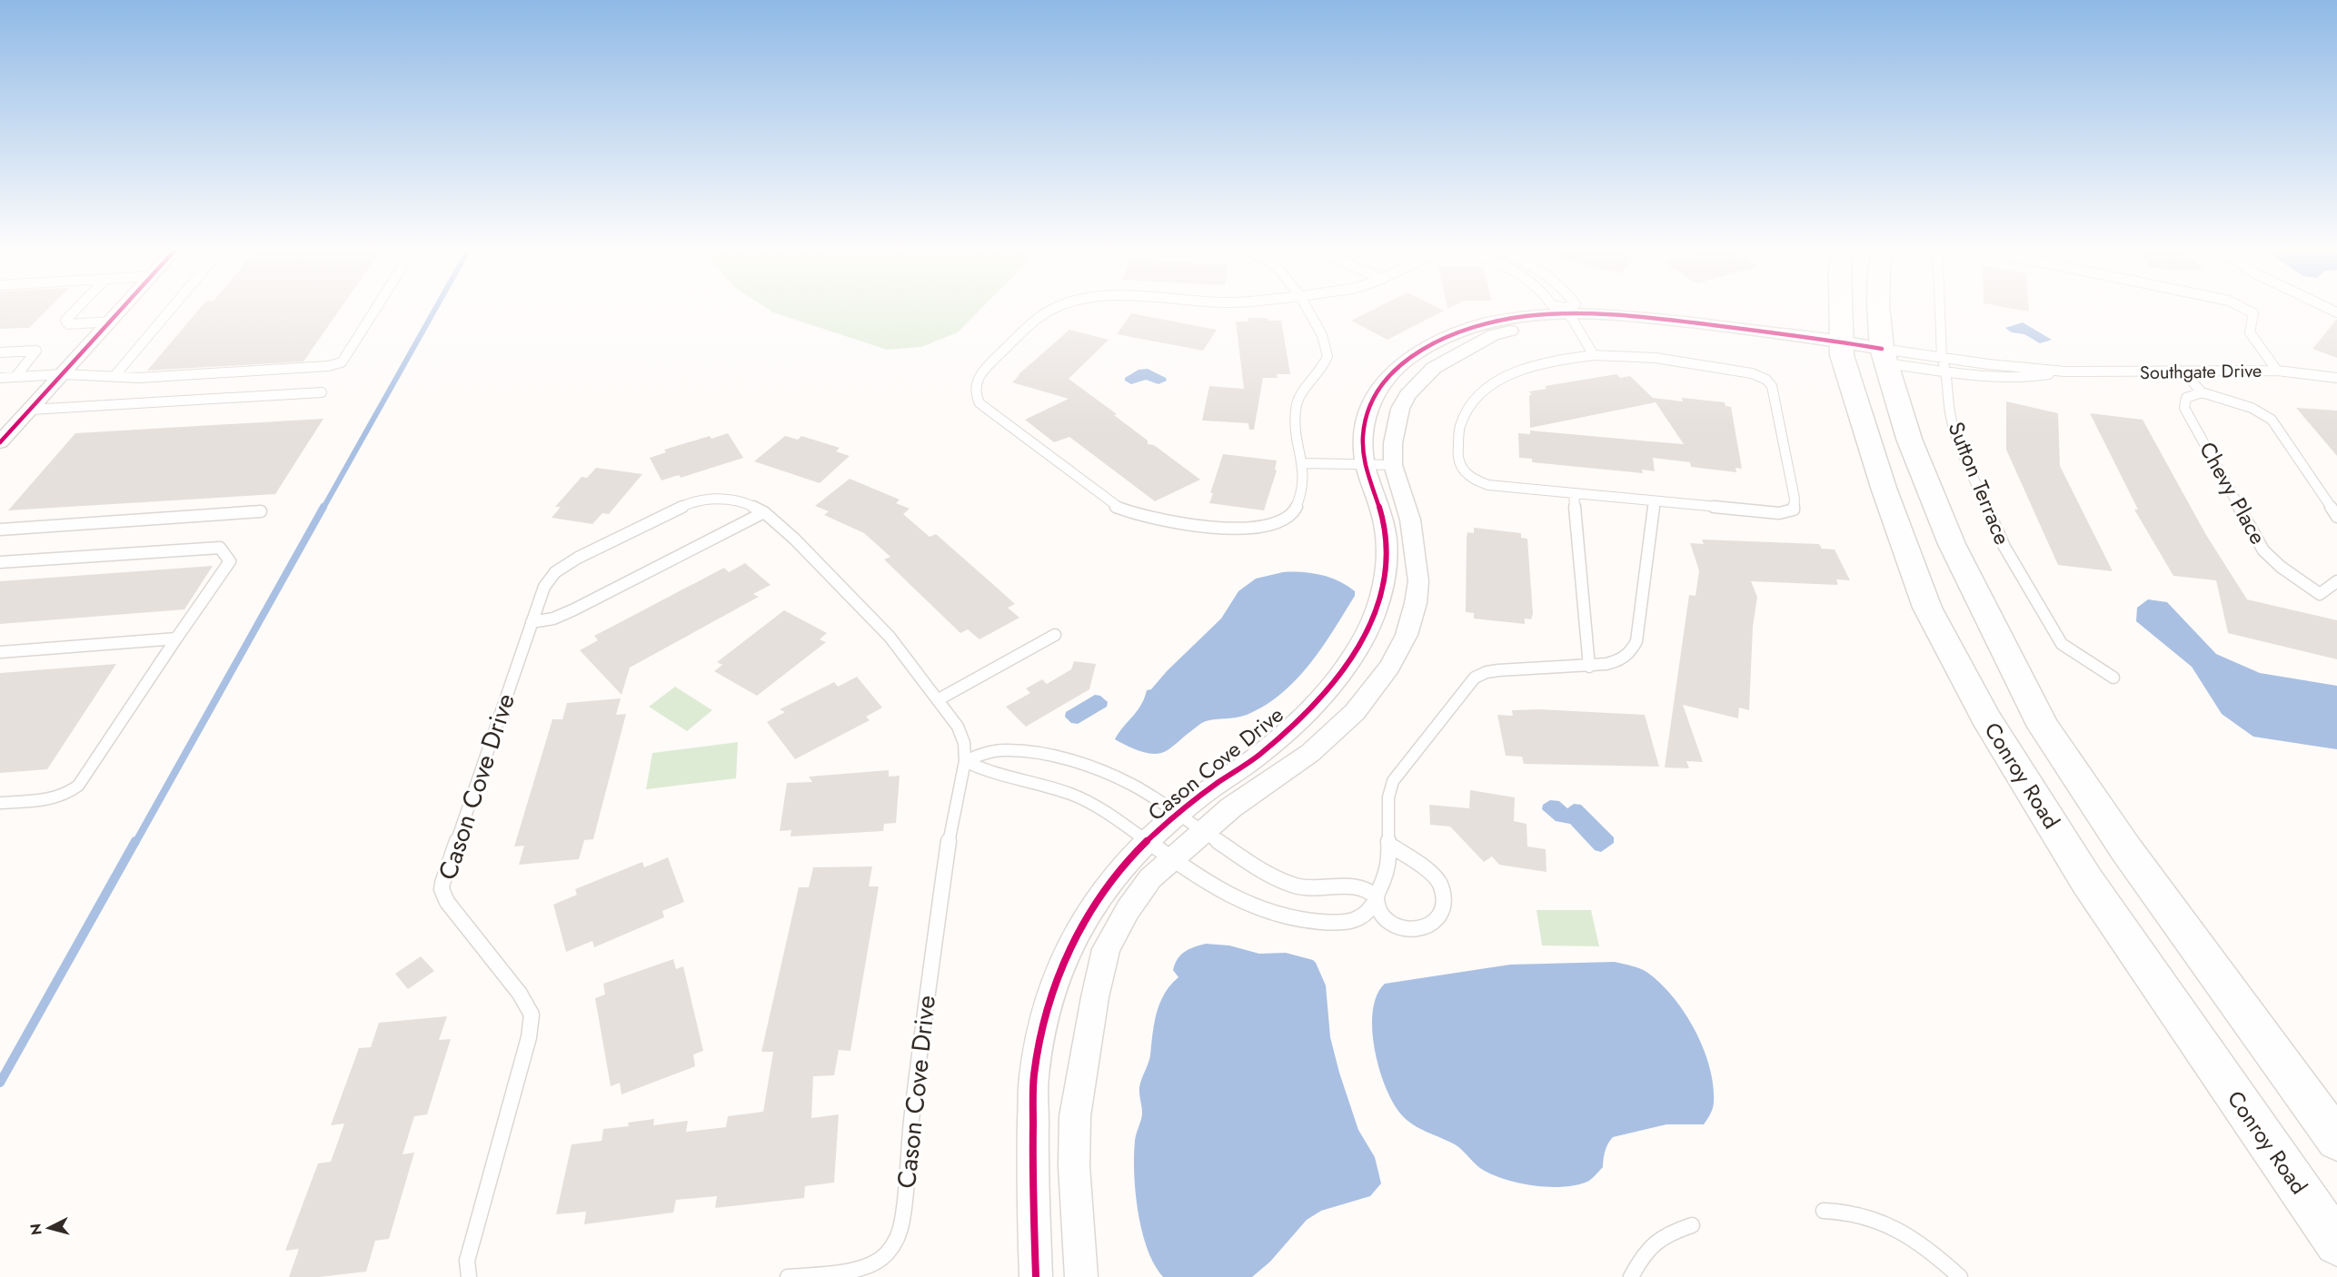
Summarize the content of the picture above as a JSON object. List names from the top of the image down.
{
  "streets": {
    "main road": ["Conroy Road"],
    "street": ["Cason Cove Drive"],
    "lane": ["Southgate Drive", "Sutton Terrace", "Chevy Place"]
  },
  "crossings": [
    ["Southgate Drive", "Sutton Terrace"],
    ["Southgate Drive", "Cason Cove Drive"],
    ["Southgate Drive", "Conroy Road"],
    ["Cason Cove Drive", "Conroy Road"]
  ],
  "north": "left"
}
